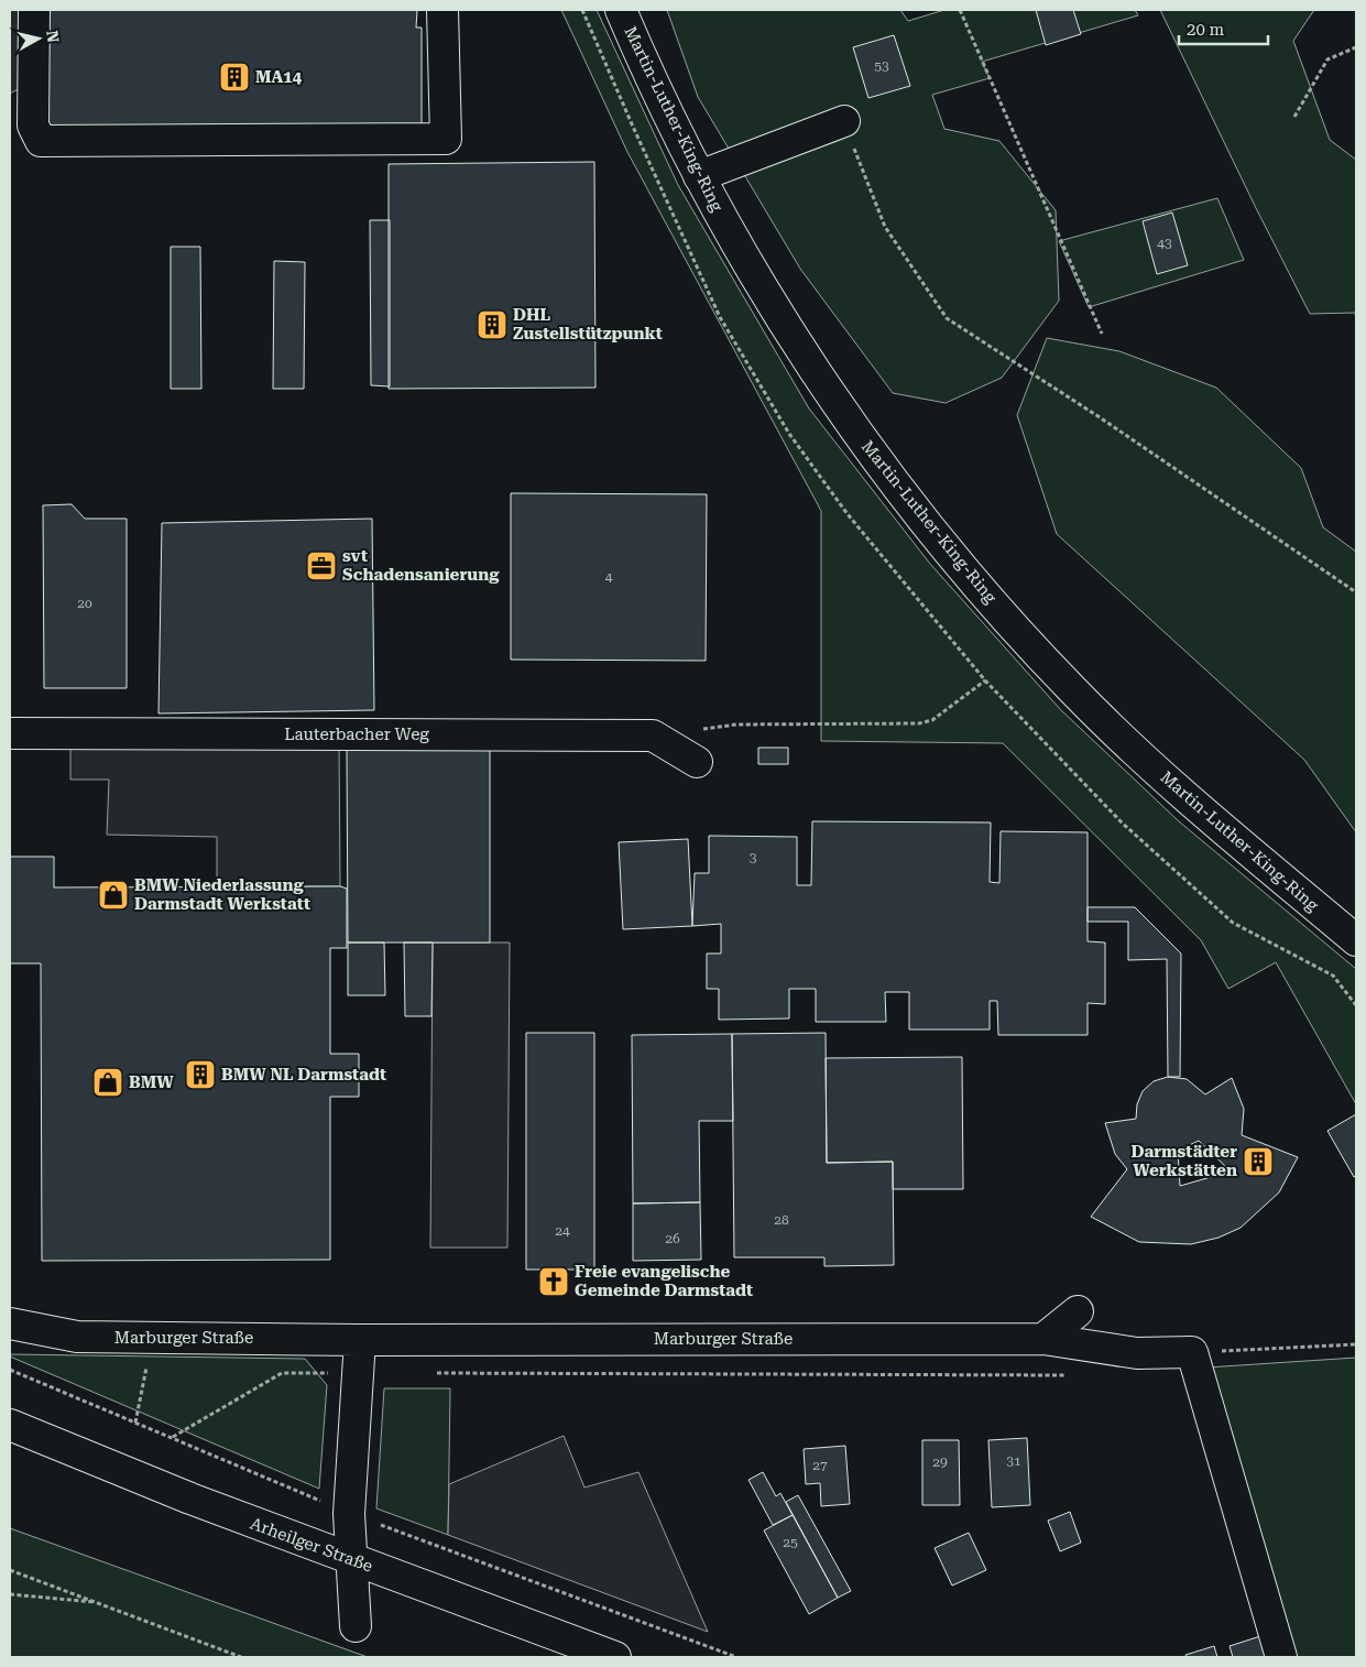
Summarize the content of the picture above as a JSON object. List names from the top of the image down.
{
  "streets": {
    "street": [
      "Martin-Luther-King-Ring",
      "Lauterbacher Weg",
      "Marburger Straße",
      "Arheilger Straße"
    ]
  },
  "places": {
    "building": [
      "MA14",
      "DHL Zustellstützpunkt",
      "BMW NL Darmstadt",
      "Darmstädter Werkstätten"
    ],
    "office": ["svt Schadensanierung"],
    "shop": ["BMW Niederlassung Darmstadt Werkstatt", "BMW"],
    "church": ["Freie evangelische Gemeinde Darmstadt"]
  },
  "house_numbers": [
    "53",
    "43",
    "4",
    "20",
    "3",
    "28",
    "24",
    "26",
    "31",
    "29",
    "27",
    "25"
  ],
  "scale_bar": "20 m",
  "north": "right"
}
